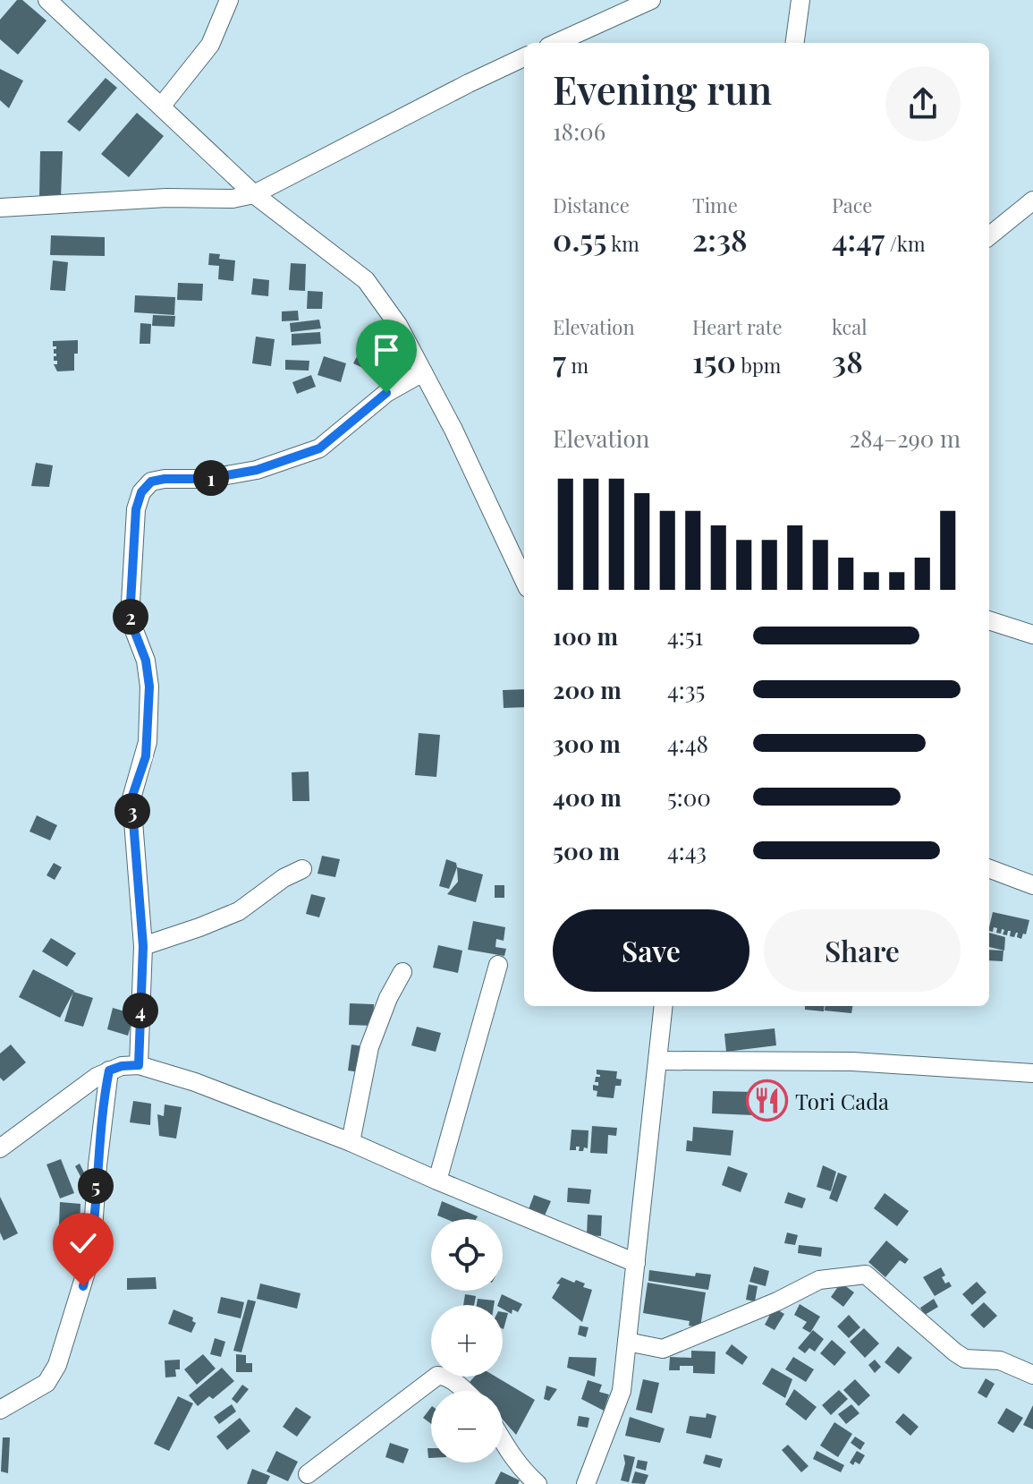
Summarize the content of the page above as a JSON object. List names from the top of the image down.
{
  "places": {
    "restaurant": ["Tori Cada"]
  },
  "page": {
    "heading": ["Evening run", "18:06"],
    "stats": [
      ["Distance", "0.55 km"],
      ["Time", "2:38"],
      ["Pace", "4:47 /km"],
      ["Elevation", "7 m"],
      ["Heart rate", "150 bpm"],
      ["kcal", "38"]
    ],
    "chart": ["Elevation", "284–290 m"],
    "pins": [
      "1",
      "2",
      "3",
      "4",
      "5"
    ],
    "list": [
      {
        "name": "100 m",
        "note": "4:51"
      },
      {
        "name": "200 m",
        "note": "4:35"
      },
      {
        "name": "300 m",
        "note": "4:48"
      },
      {
        "name": "400 m",
        "note": "5:00"
      },
      {
        "name": "500 m",
        "note": "4:43"
      }
    ],
    "buttons": ["Save", "Share"],
    "map_buttons": ["+", "−"]
  }
}
